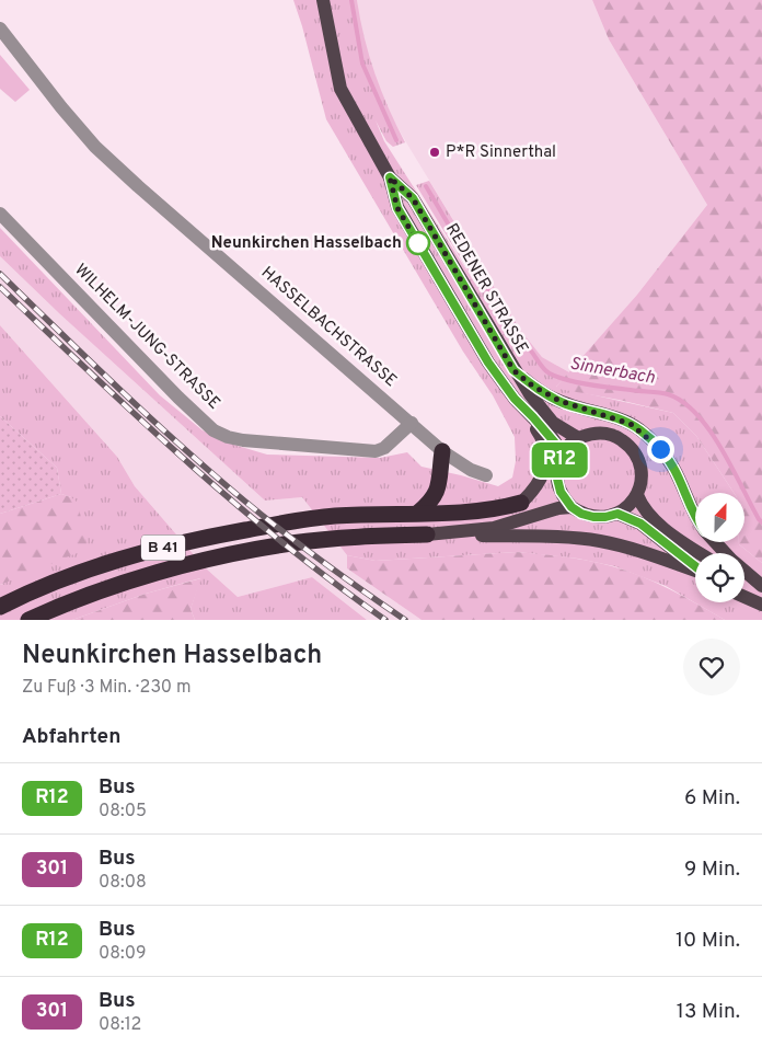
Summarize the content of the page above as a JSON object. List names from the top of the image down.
{
  "streets": {
    "highway": ["B 41"],
    "main road": ["REDENER STRASSE"],
    "street": ["HASSELBACHSTRASSE", "WILHELM-JUNG-STRASSE"]
  },
  "crossings": [
    ["REDENER STRASSE", "B 41"],
    ["HASSELBACHSTRASSE", "WILHELM-JUNG-STRASSE"]
  ],
  "water": ["Sinnerbach"],
  "places": ["P*R Sinnerthal", "Neunkirchen Hasselbach"],
  "lines": ["bus line R12"],
  "north": "top",
  "page": {
    "on_map": "R12",
    "heading": [
      ["Neunkirchen Hasselbach", "Zu Fuß · 3 Min. · 230 m"],
      "Abfahrten"
    ],
    "list": [
      {
        "mark": "R12",
        "name": "Bus",
        "note": "08:05",
        "value": "6 Min."
      },
      {
        "mark": "301",
        "name": "Bus",
        "note": "08:08",
        "value": "9 Min."
      },
      {
        "mark": "R12",
        "name": "Bus",
        "note": "08:09",
        "value": "10 Min."
      },
      {
        "mark": "301",
        "name": "Bus",
        "note": "08:12",
        "value": "13 Min."
      }
    ]
  }
}
